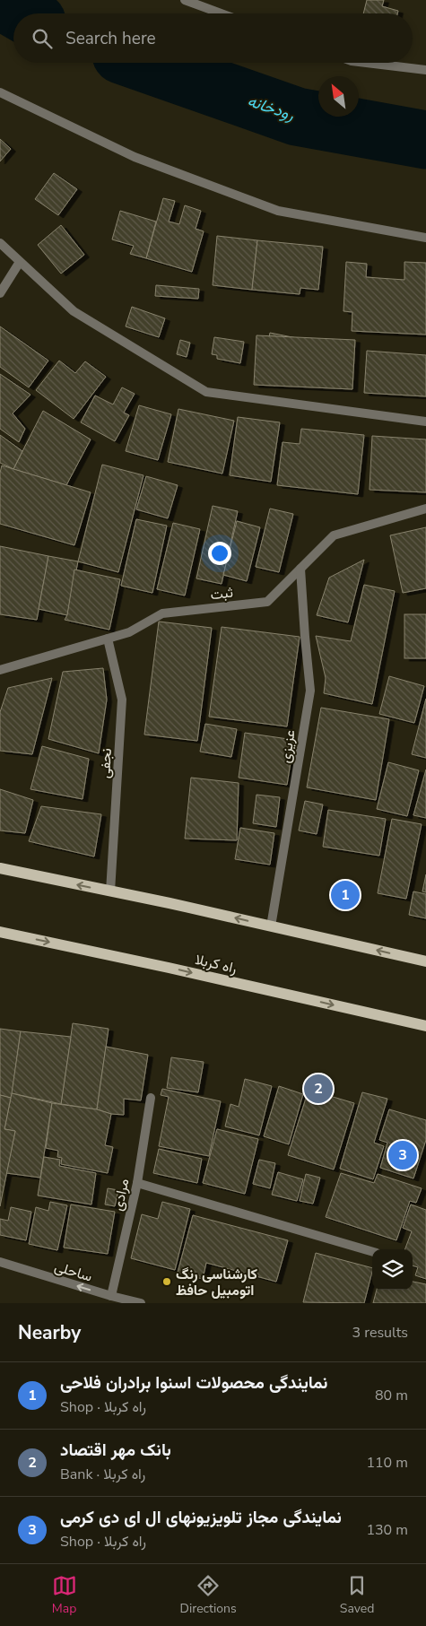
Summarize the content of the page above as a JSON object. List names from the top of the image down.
{
  "streets": {
    "main road": ["راه کربلا"],
    "street": [
      "ثبت",
      "عزیزی",
      "نجفی",
      "مرادی",
      "ساحلی"
    ]
  },
  "crossings": [
    ["ثبت", "عزیزی"],
    ["ثبت", "نجفی"],
    ["مرادی", "ساحلی"]
  ],
  "one_way": ["ساحلی"],
  "water": ["رودخانه"],
  "places": ["کارشناسی رنگ اتومبیل حافظ"],
  "north": "top left",
  "page": {
    "search": "Search here",
    "pins": ["1", "2", "3"],
    "heading": ["Nearby", "3 results"],
    "list": [
      {
        "mark": "1",
        "name": "نمایندگی محصولات اسنوا برادران فلاحی",
        "note": "Shop · راه کربلا",
        "value": "80 m"
      },
      {
        "mark": "2",
        "name": "بانک مهر اقتصاد",
        "note": "Bank · راه کربلا",
        "value": "110 m"
      },
      {
        "mark": "3",
        "name": "نمایندگی مجاز تلویزیونهای ال ای دی کرمی",
        "note": "Shop · راه کربلا",
        "value": "130 m"
      }
    ],
    "nav": ["Map", "Directions", "Saved"]
  }
}
